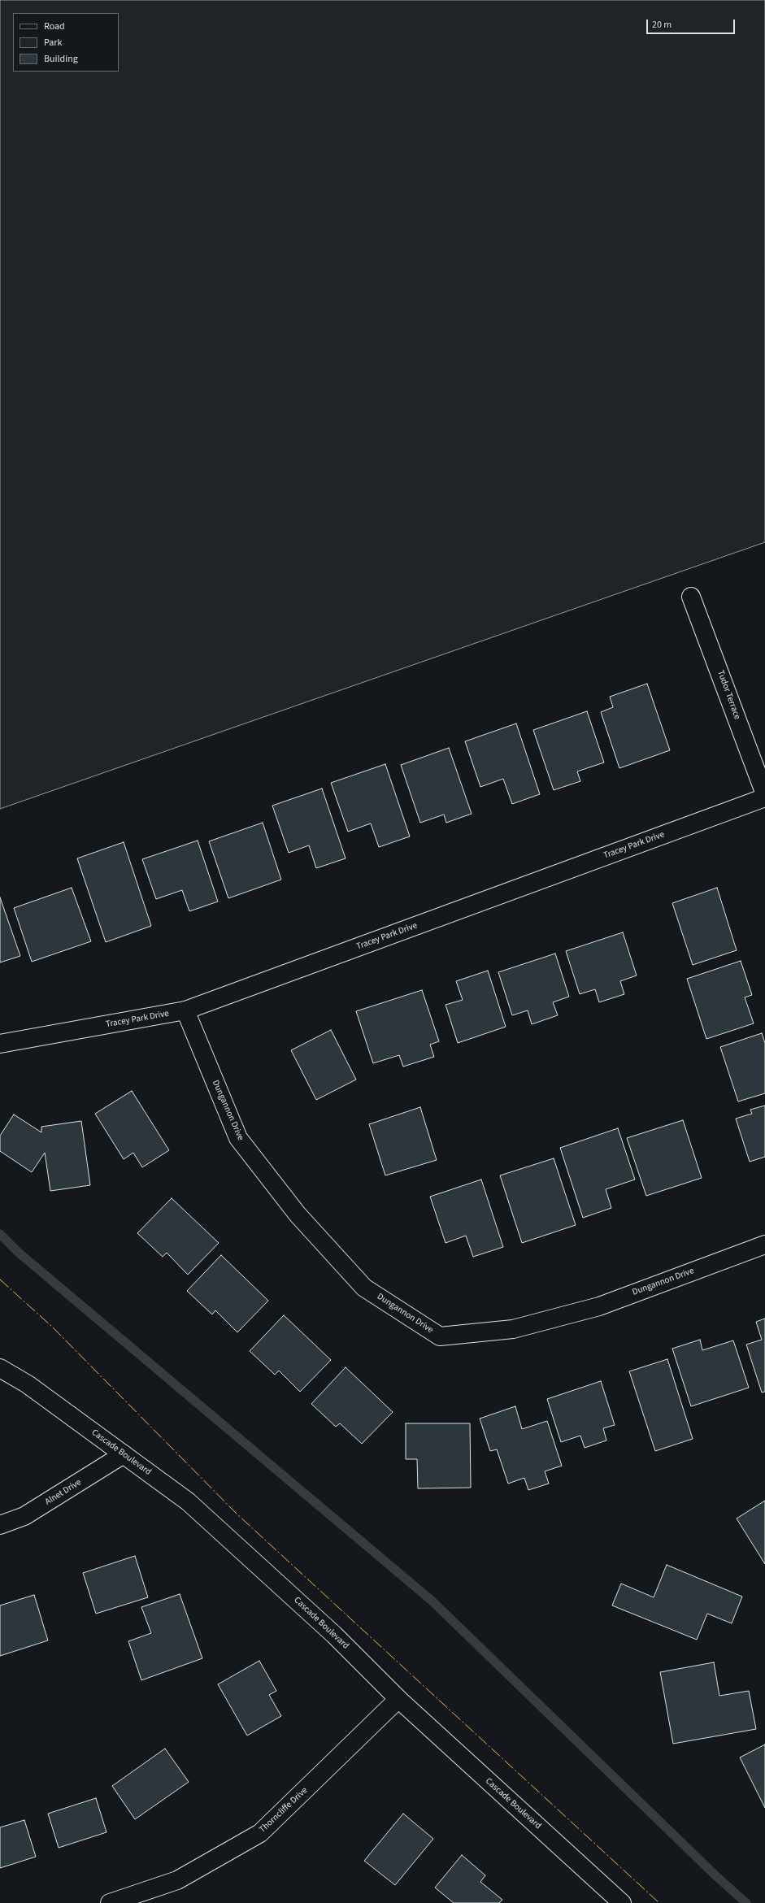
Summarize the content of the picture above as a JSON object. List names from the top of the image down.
{
  "streets": {
    "street": [
      "Tudor Terrace",
      "Tracey Park Drive",
      "Dungannon Drive",
      "Cascade Boulevard",
      "Alnet Drive",
      "Thorncliffe Drive"
    ]
  },
  "crossings": [
    ["Tracey Park Drive", "Dungannon Drive"],
    ["Cascade Boulevard", "Alnet Drive"],
    ["Cascade Boulevard", "Thorncliffe Drive"]
  ],
  "legend": ["Road", "Park", "Building"],
  "scale_bar": "20 m"
}
